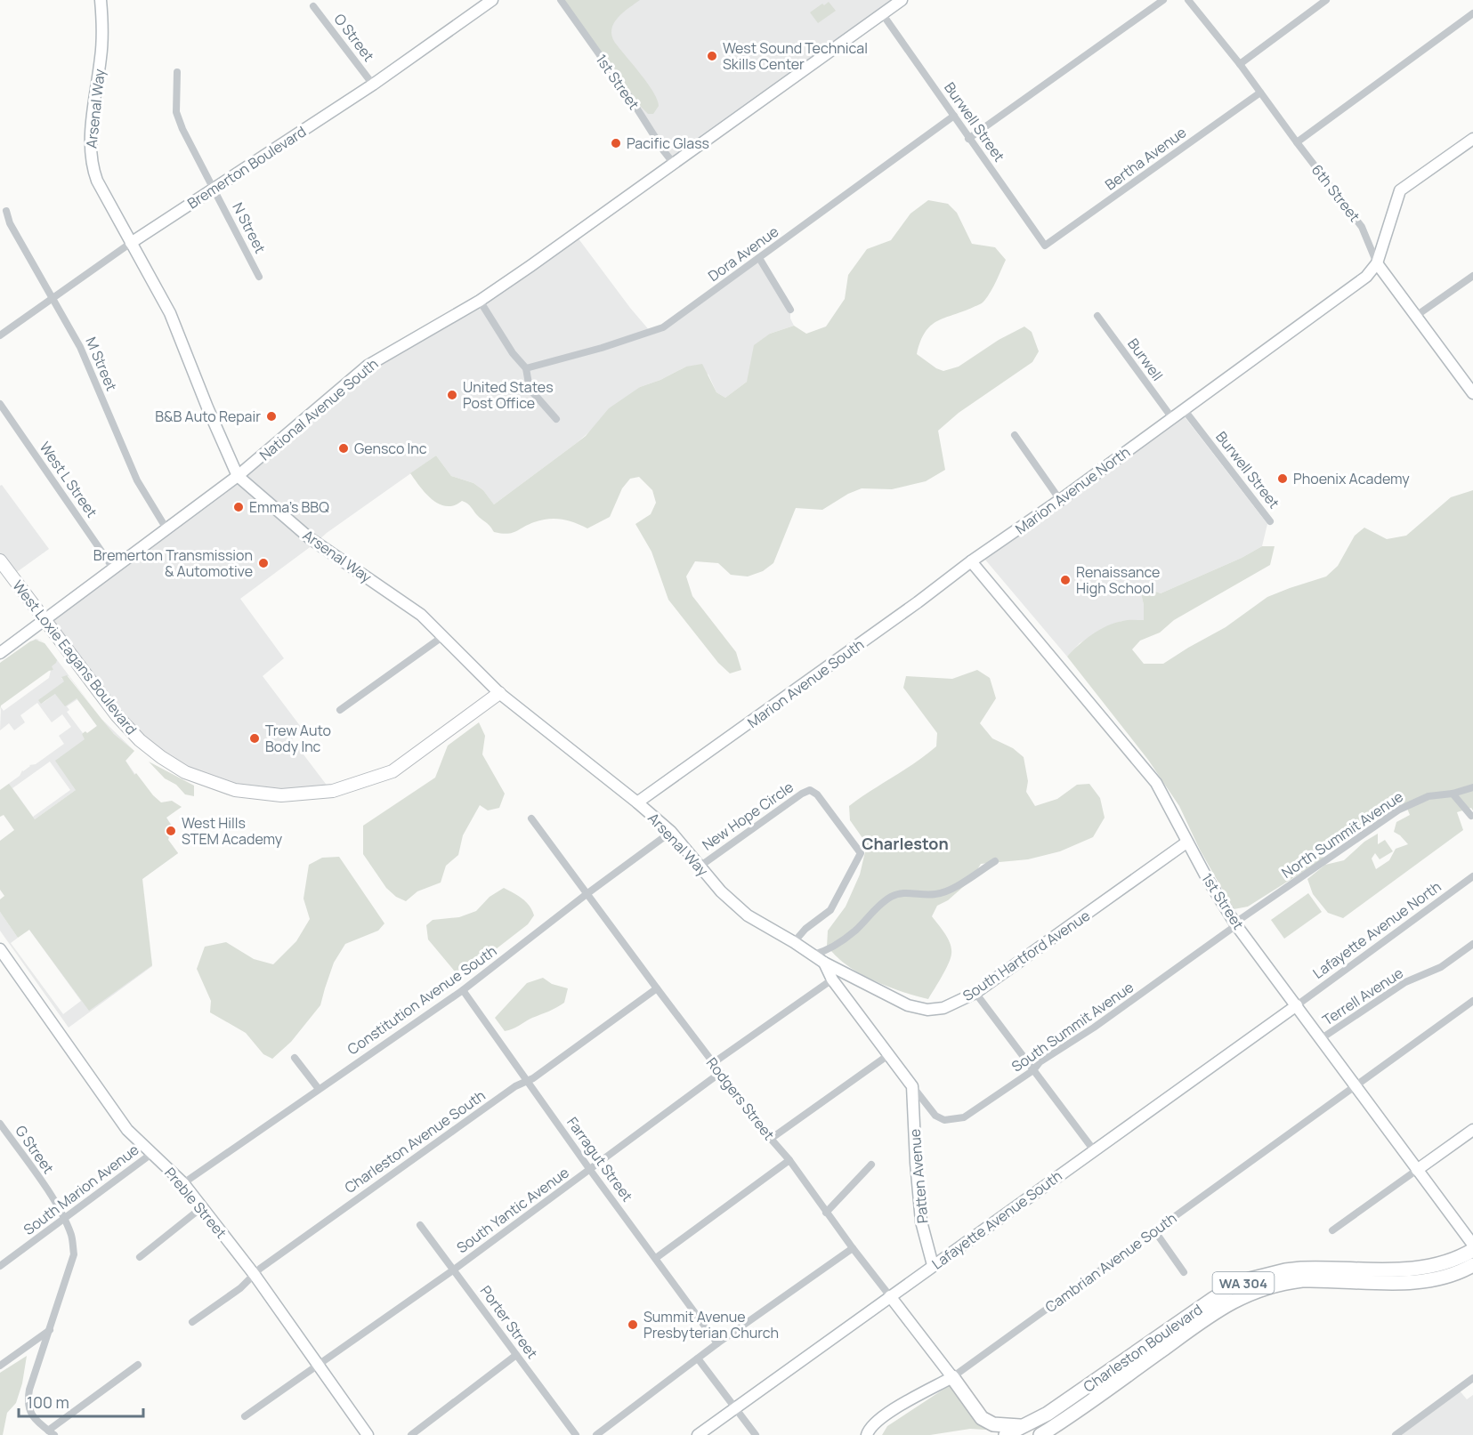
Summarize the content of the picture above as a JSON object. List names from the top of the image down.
{
  "streets": {
    "highway": ["WA 304", "Charleston Boulevard"],
    "main road": [
      "1st Street",
      "Arsenal Way",
      "Bremerton Boulevard",
      "6th Street",
      "National Avenue South",
      "Marion Avenue North",
      "West Loxie Eagans Boulevard",
      "Marion Avenue South",
      "South Hartford Avenue",
      "Rodgers Street",
      "Patten Avenue",
      "Preble Street",
      "Lafayette Avenue South",
      "Cambrian Avenue South"
    ],
    "street": [
      "O Street",
      "Burwell Street",
      "Bertha Avenue",
      "N Street",
      "Dora Avenue",
      "Burwell",
      "M Street",
      "West L Street",
      "New Hope Circle",
      "North Summit Avenue",
      "Lafayette Avenue North",
      "Terrell Avenue",
      "Constitution Avenue South",
      "South Summit Avenue",
      "Charleston Avenue South",
      "G Street",
      "Farragut Street",
      "South Marion Avenue",
      "South Yantic Avenue",
      "Porter Street"
    ]
  },
  "crossings": [
    ["O Street", "Bremerton Boulevard"],
    ["1st Street", "National Avenue South"],
    ["1st Street", "Marion Avenue North"],
    ["1st Street", "Marion Avenue South"],
    ["1st Street", "North Summit Avenue"],
    ["1st Street", "Lafayette Avenue North"],
    ["1st Street", "South Hartford Avenue"],
    ["1st Street", "Terrell Avenue"],
    ["1st Street", "South Summit Avenue"],
    ["1st Street", "Lafayette Avenue South"],
    ["1st Street", "Cambrian Avenue South"],
    ["Arsenal Way", "Bremerton Boulevard"],
    ["Arsenal Way", "National Avenue South"],
    ["Arsenal Way", "West Loxie Eagans Boulevard"],
    ["Arsenal Way", "Marion Avenue South"],
    ["Arsenal Way", "New Hope Circle"],
    ["Arsenal Way", "South Hartford Avenue"],
    ["Arsenal Way", "Constitution Avenue South"],
    ["Arsenal Way", "Patten Avenue"],
    ["Burwell Street", "Bertha Avenue"],
    ["Burwell Street", "Dora Avenue"],
    ["Burwell Street", "National Avenue South"],
    ["Burwell Street", "Marion Avenue North"],
    ["Bertha Avenue", "6th Street"],
    ["Bremerton Boulevard", "N Street"],
    ["Bremerton Boulevard", "M Street"],
    ["Burwell", "Marion Avenue North"],
    ["M Street", "National Avenue South"],
    ["National Avenue South", "West L Street"],
    ["National Avenue South", "West Loxie Eagans Boulevard"],
    ["Marion Avenue North", "Marion Avenue South"],
    ["North Summit Avenue", "South Summit Avenue"],
    ["Lafayette Avenue North", "Lafayette Avenue South"],
    ["South Hartford Avenue", "Patten Avenue"],
    ["Constitution Avenue South", "Rodgers Street"],
    ["Constitution Avenue South", "Farragut Street"],
    ["Constitution Avenue South", "Preble Street"],
    ["South Summit Avenue", "Patten Avenue"],
    ["Rodgers Street", "Charleston Avenue South"],
    ["Rodgers Street", "South Yantic Avenue"],
    ["Rodgers Street", "Lafayette Avenue South"],
    ["Rodgers Street", "Cambrian Avenue South"],
    ["Charleston Avenue South", "Farragut Street"],
    ["Charleston Avenue South", "Preble Street"],
    ["G Street", "South Marion Avenue"],
    ["Farragut Street", "South Yantic Avenue"],
    ["Patten Avenue", "Lafayette Avenue South"],
    ["South Marion Avenue", "Preble Street"],
    ["Preble Street", "South Yantic Avenue"],
    ["South Yantic Avenue", "Porter Street"]
  ],
  "districts": ["Charleston"],
  "places": [
    "West Sound Technical Skills Center",
    "Pacific Glass",
    "United States Post Office",
    "B&B Auto Repair",
    "Gensco Inc",
    "Phoenix Academy",
    "Emma's BBQ",
    "Bremerton Transmission & Automotive",
    "Renaissance High School",
    "Trew Auto Body Inc",
    "West Hills STEM Academy",
    "Summit Avenue Presbyterian Church"
  ],
  "scale_bar": "100 m"
}
